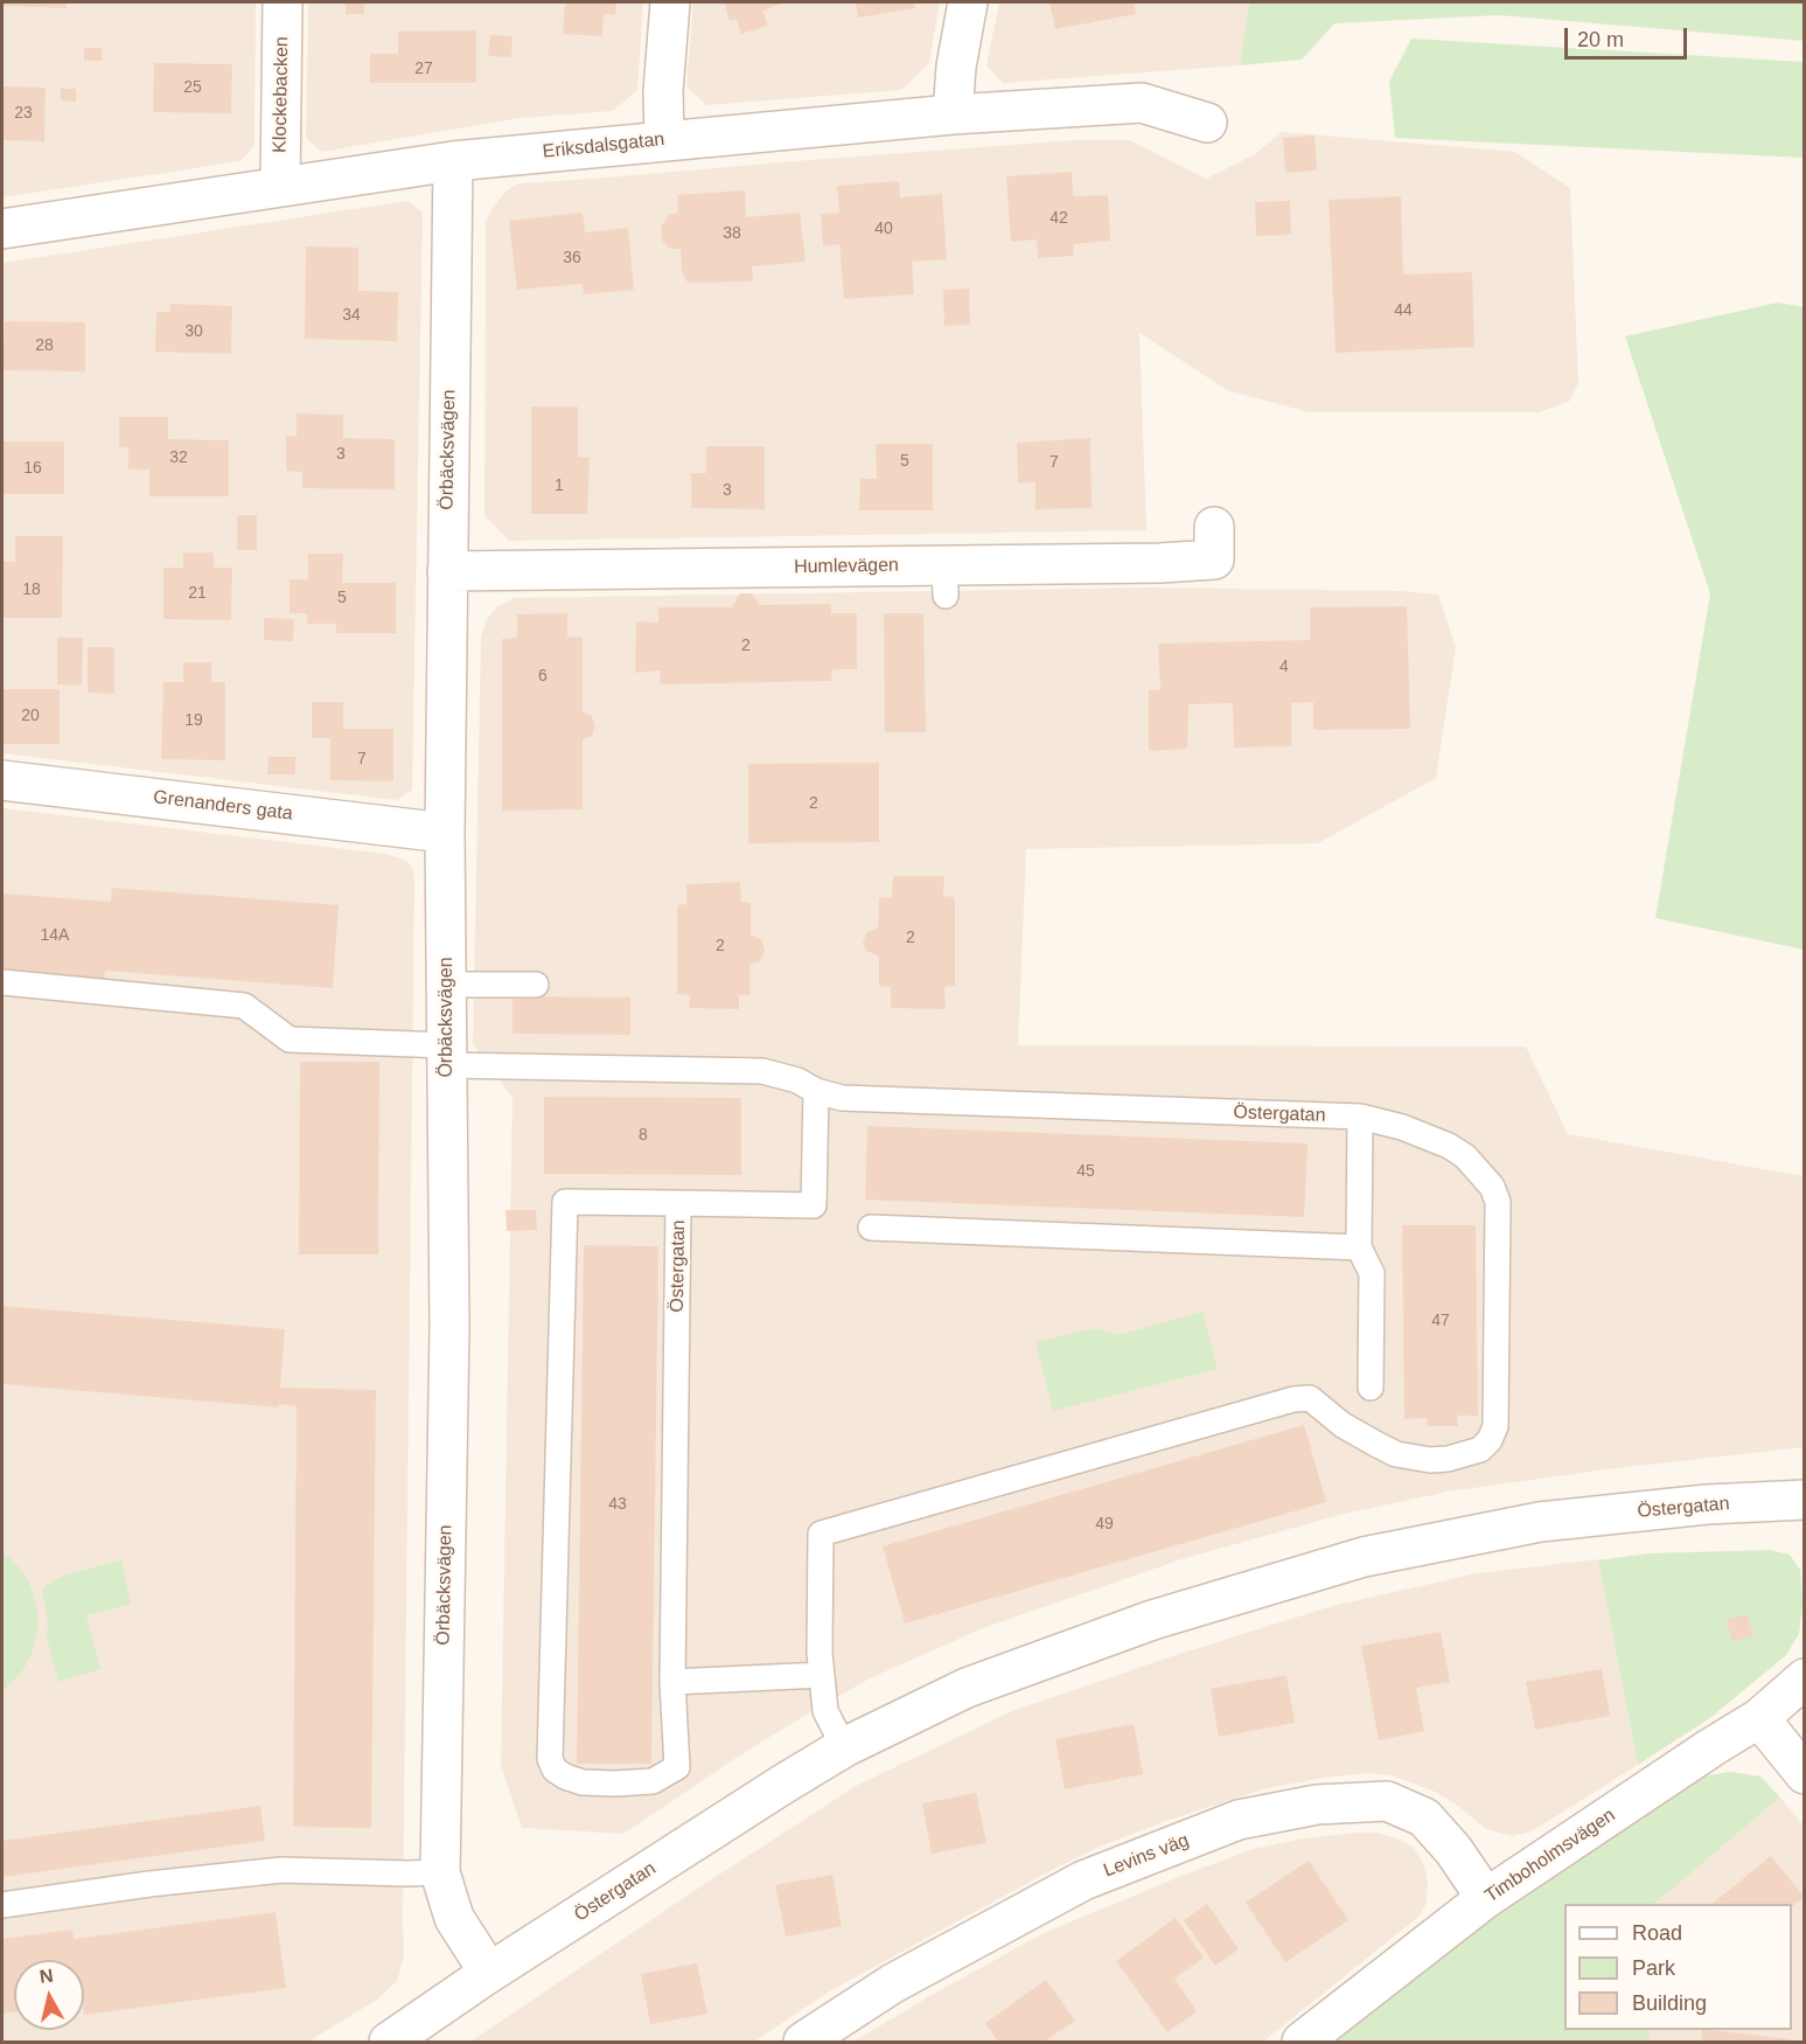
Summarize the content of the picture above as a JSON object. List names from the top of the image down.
{
  "streets": {
    "street": [
      "Klockebacken",
      "Eriksdalsgatan",
      "Örbäcksvägen",
      "Humlevägen",
      "Grenanders gata",
      "Östergatan",
      "Levins väg",
      "Timboholmsvägen"
    ]
  },
  "crossings": [
    ["Klockebacken", "Eriksdalsgatan"],
    ["Eriksdalsgatan", "Örbäcksvägen"],
    ["Örbäcksvägen", "Humlevägen"],
    ["Örbäcksvägen", "Grenanders gata"],
    ["Örbäcksvägen", "Östergatan"],
    ["Levins väg", "Timboholmsvägen"]
  ],
  "house_numbers": [
    "27",
    "25",
    "23",
    "42",
    "40",
    "38",
    "36",
    "44",
    "34",
    "30",
    "28",
    "3",
    "32",
    "5",
    "7",
    "16",
    "1",
    "3",
    "18",
    "21",
    "5",
    "2",
    "4",
    "6",
    "20",
    "19",
    "7",
    "2",
    "14A",
    "2",
    "2",
    "8",
    "45",
    "47",
    "43",
    "49"
  ],
  "legend": ["Road", "Park", "Building"],
  "scale_bar": "20 m",
  "north": "top"
}
